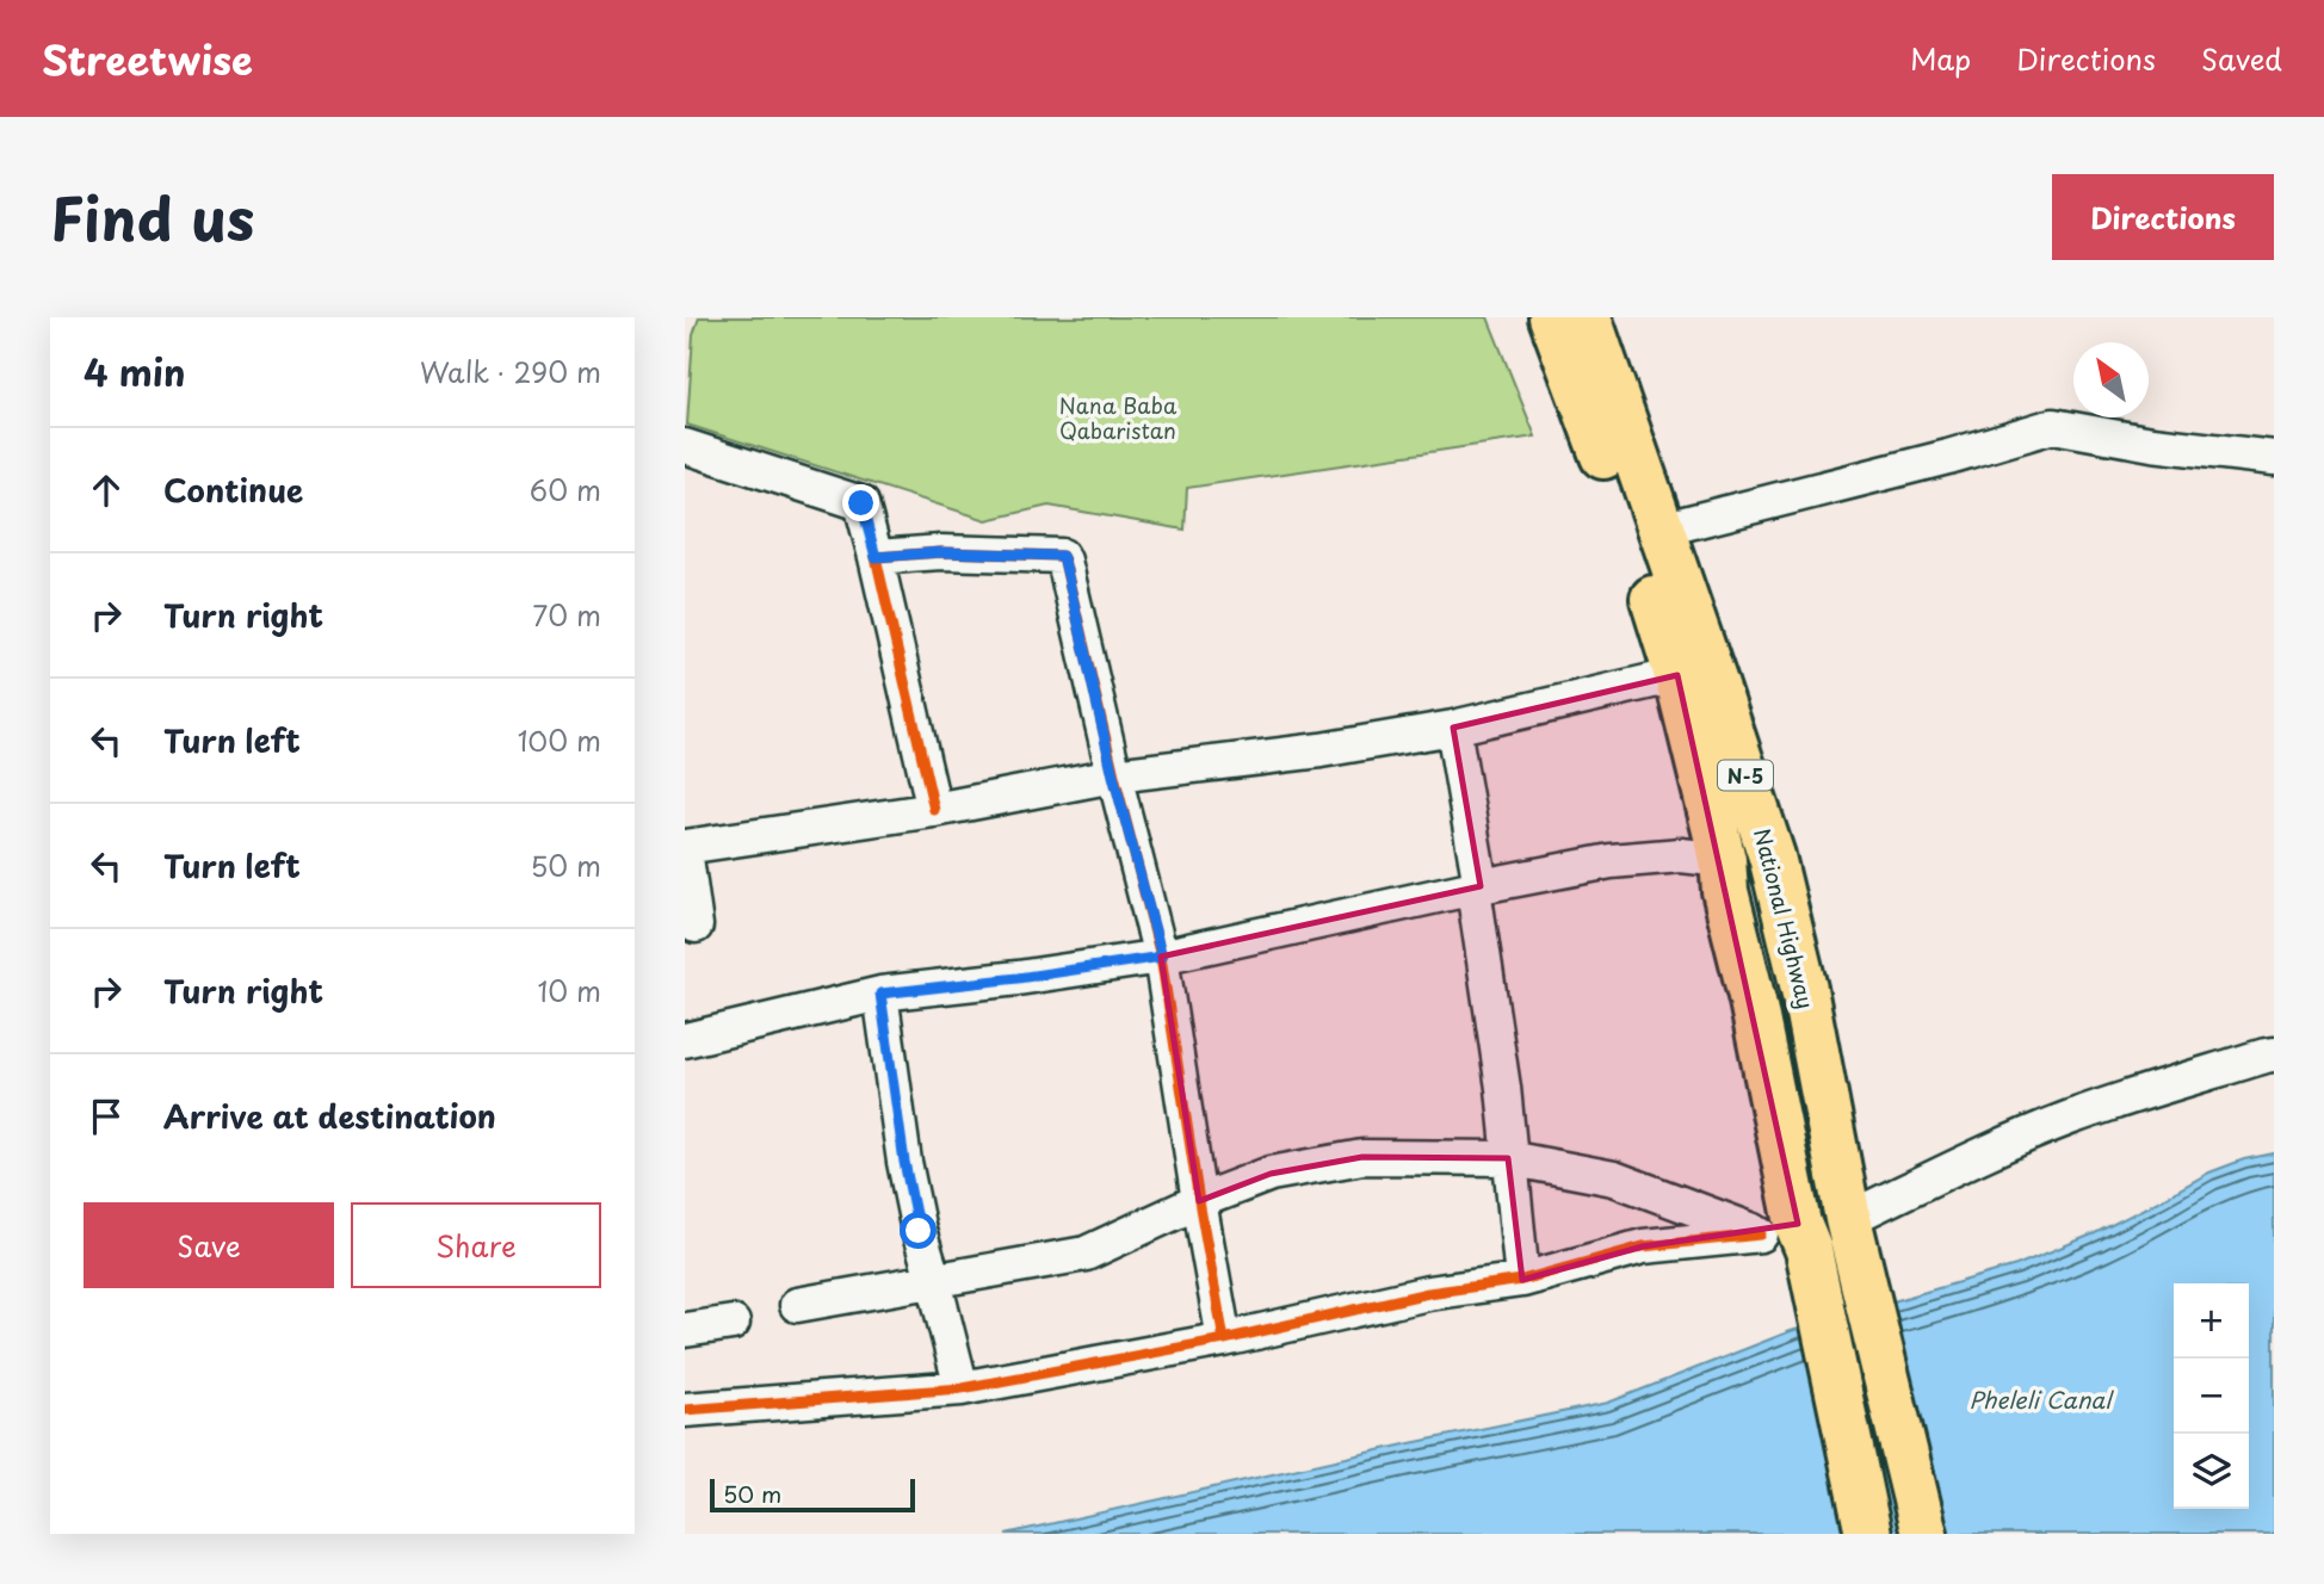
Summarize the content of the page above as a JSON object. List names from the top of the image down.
{
  "streets": {
    "highway": ["N-5", "National Highway"]
  },
  "water": ["Pheleli Canal"],
  "parks": ["Nana Baba Qabaristan"],
  "scale_bar": "50 m",
  "north": "top left",
  "page": {
    "header": "Streetwise",
    "nav": ["Map", "Directions", "Saved"],
    "title": "Find us",
    "buttons": [
      "Directions",
      ["Save", "Share"]
    ],
    "heading": ["4 min", "Walk · 290 m"],
    "list": [
      ["Continue", "60 m"],
      ["Turn right", "70 m"],
      ["Turn left", "100 m"],
      ["Turn left", "50 m"],
      ["Turn right", "10 m"],
      "Arrive at destination"
    ],
    "map_buttons": ["+", "−"],
    "scale": "50 m"
  }
}
